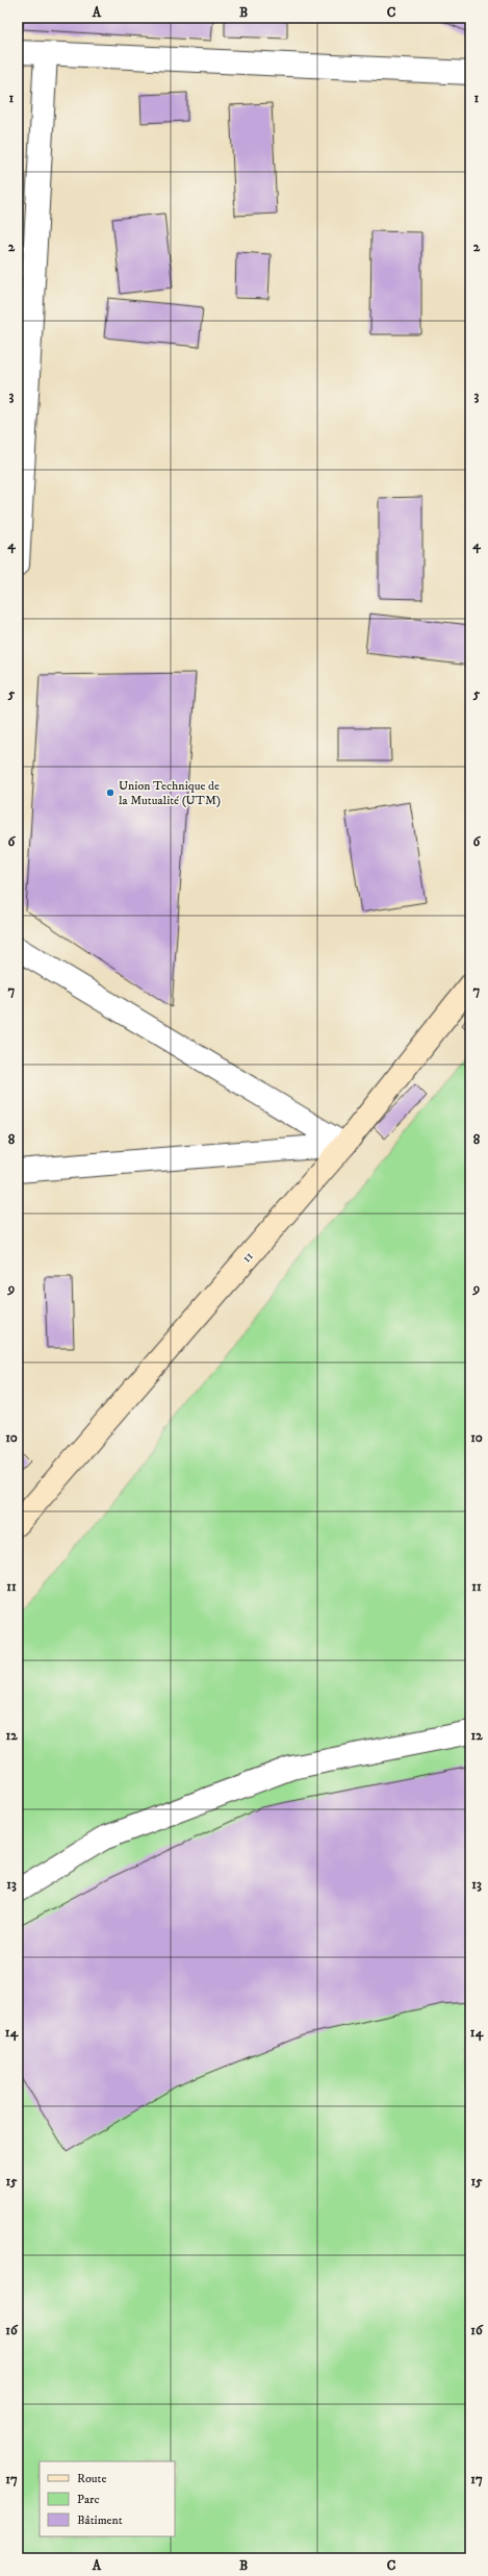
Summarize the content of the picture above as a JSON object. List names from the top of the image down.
{
  "streets": {
    "street": ["11"]
  },
  "places": ["Union Technique de la Mutualité (UTM)"],
  "legend": ["Route", "Parc", "Bâtiment"],
  "grid": {
    "columns": ["A", "B", "C"],
    "rows": [
      "1",
      "2",
      "3",
      "4",
      "5",
      "6",
      "7",
      "8",
      "9",
      "10",
      "11",
      "12",
      "13",
      "14",
      "15",
      "16",
      "17"
    ]
  }
}
